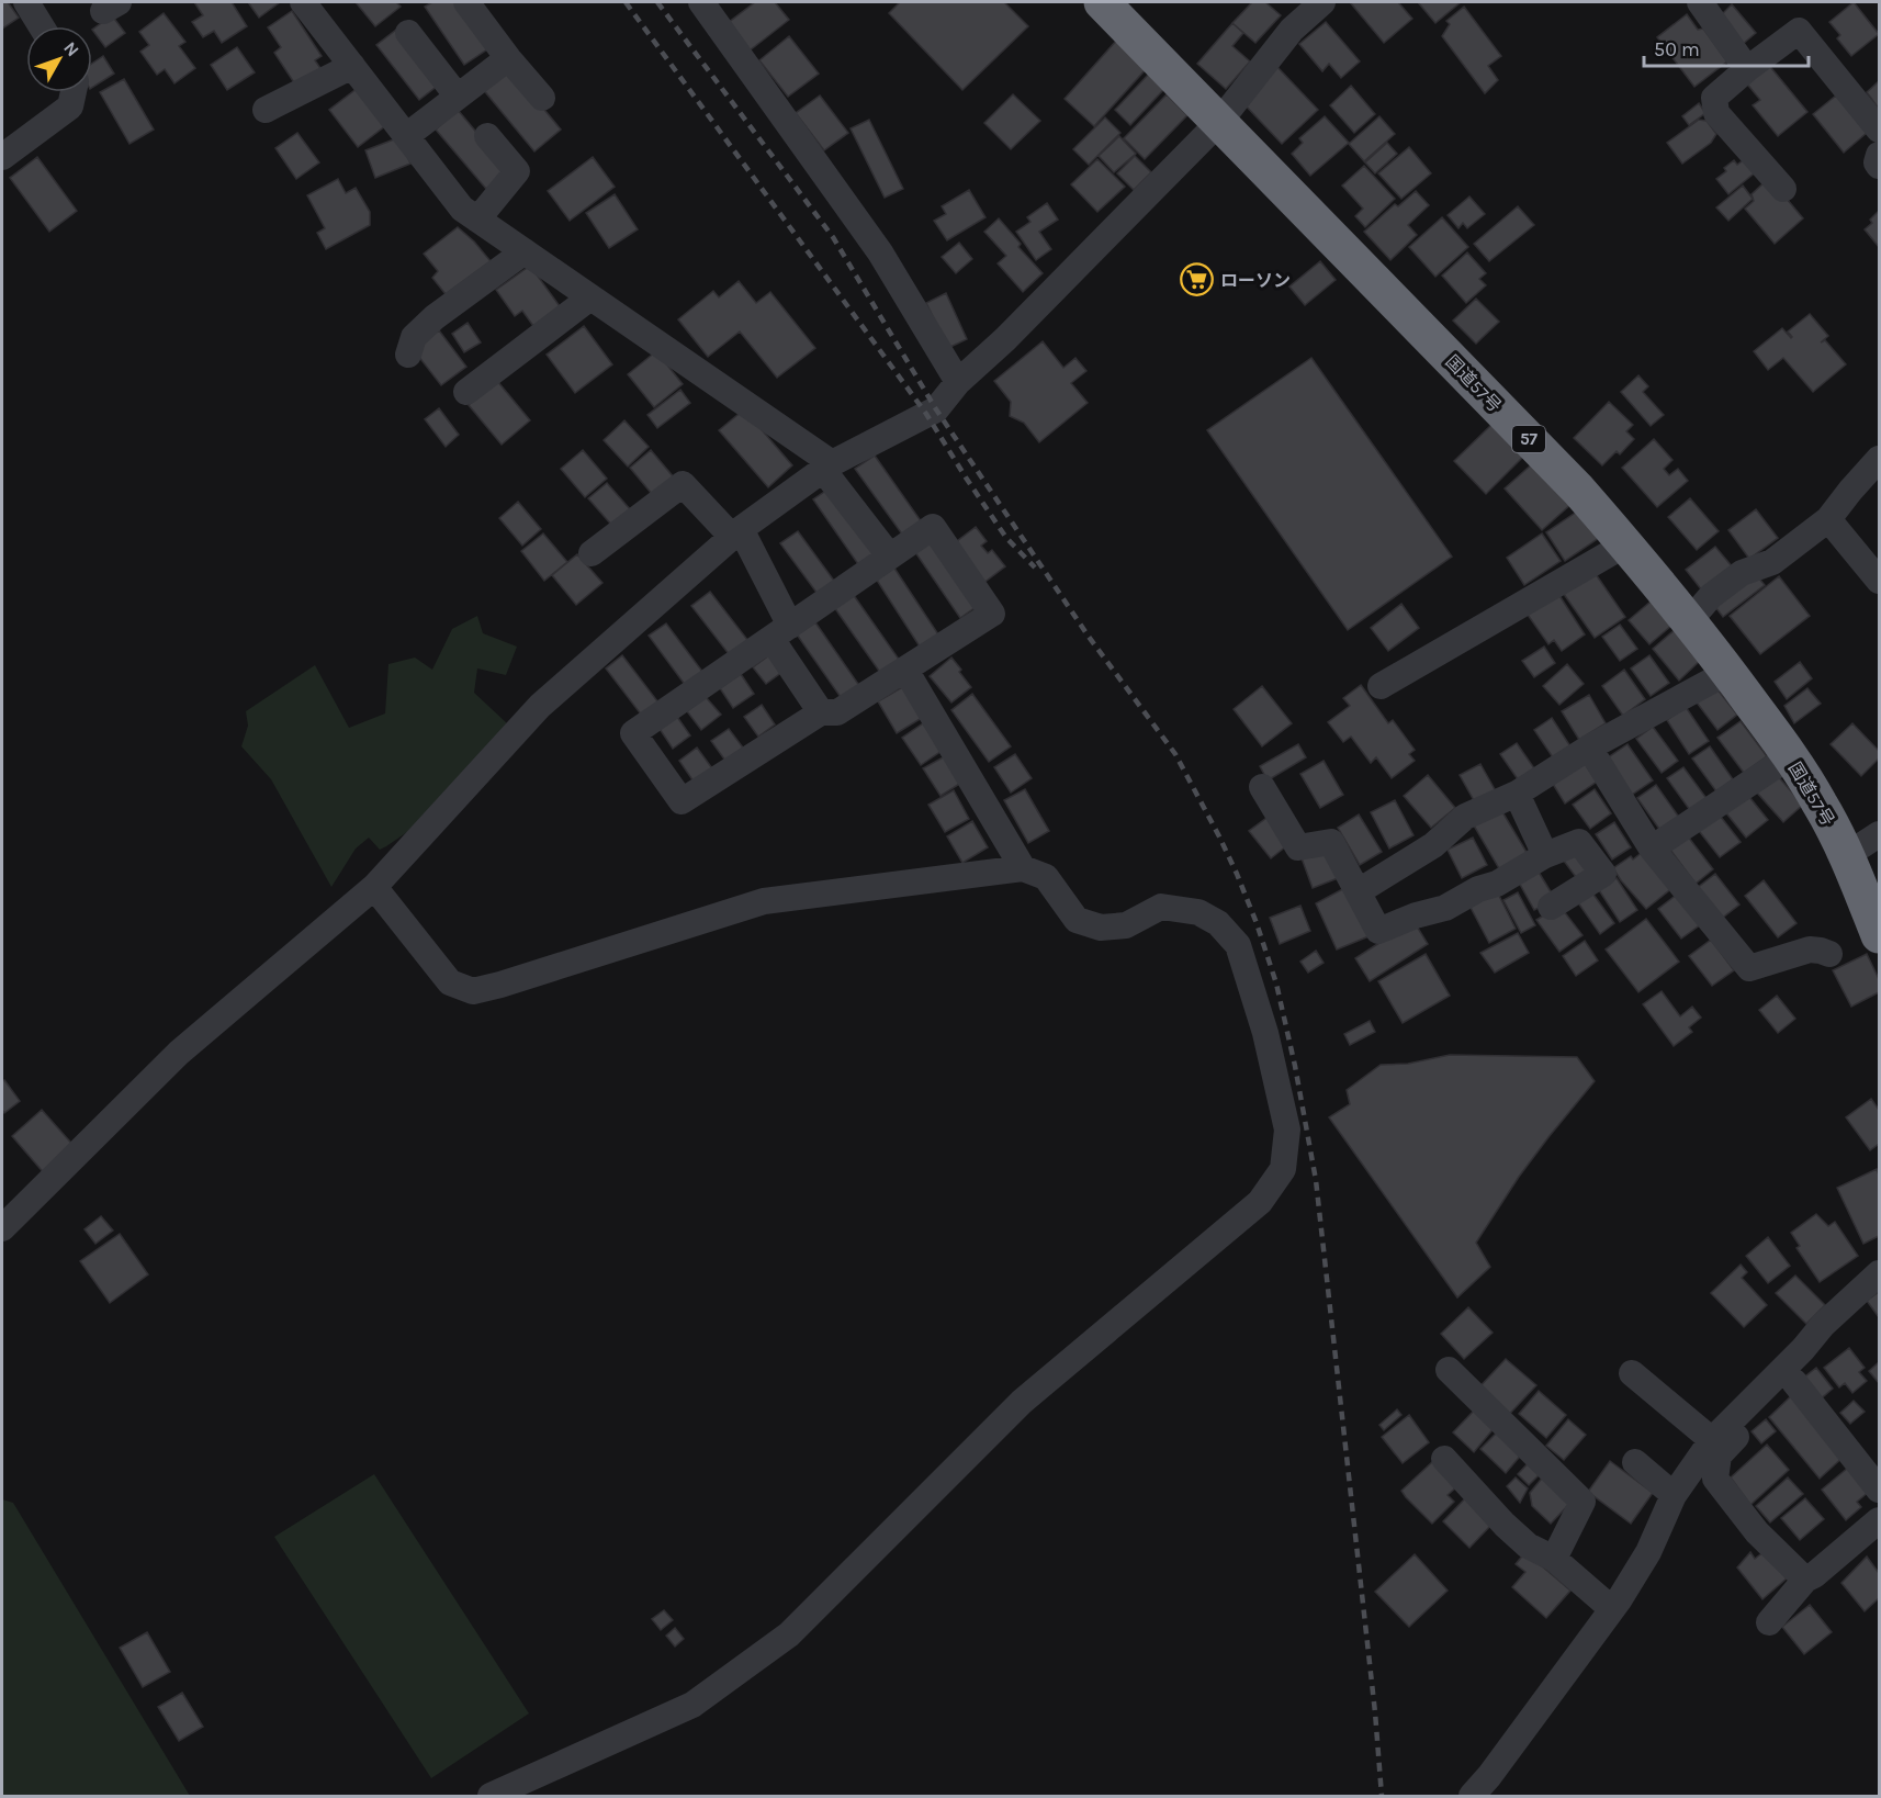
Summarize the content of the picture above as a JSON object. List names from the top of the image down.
{
  "streets": {
    "highway": ["国道57号", "57"]
  },
  "places": {
    "supermarket": ["ローソン"]
  },
  "scale_bar": "50 m",
  "north": "top right"
}
